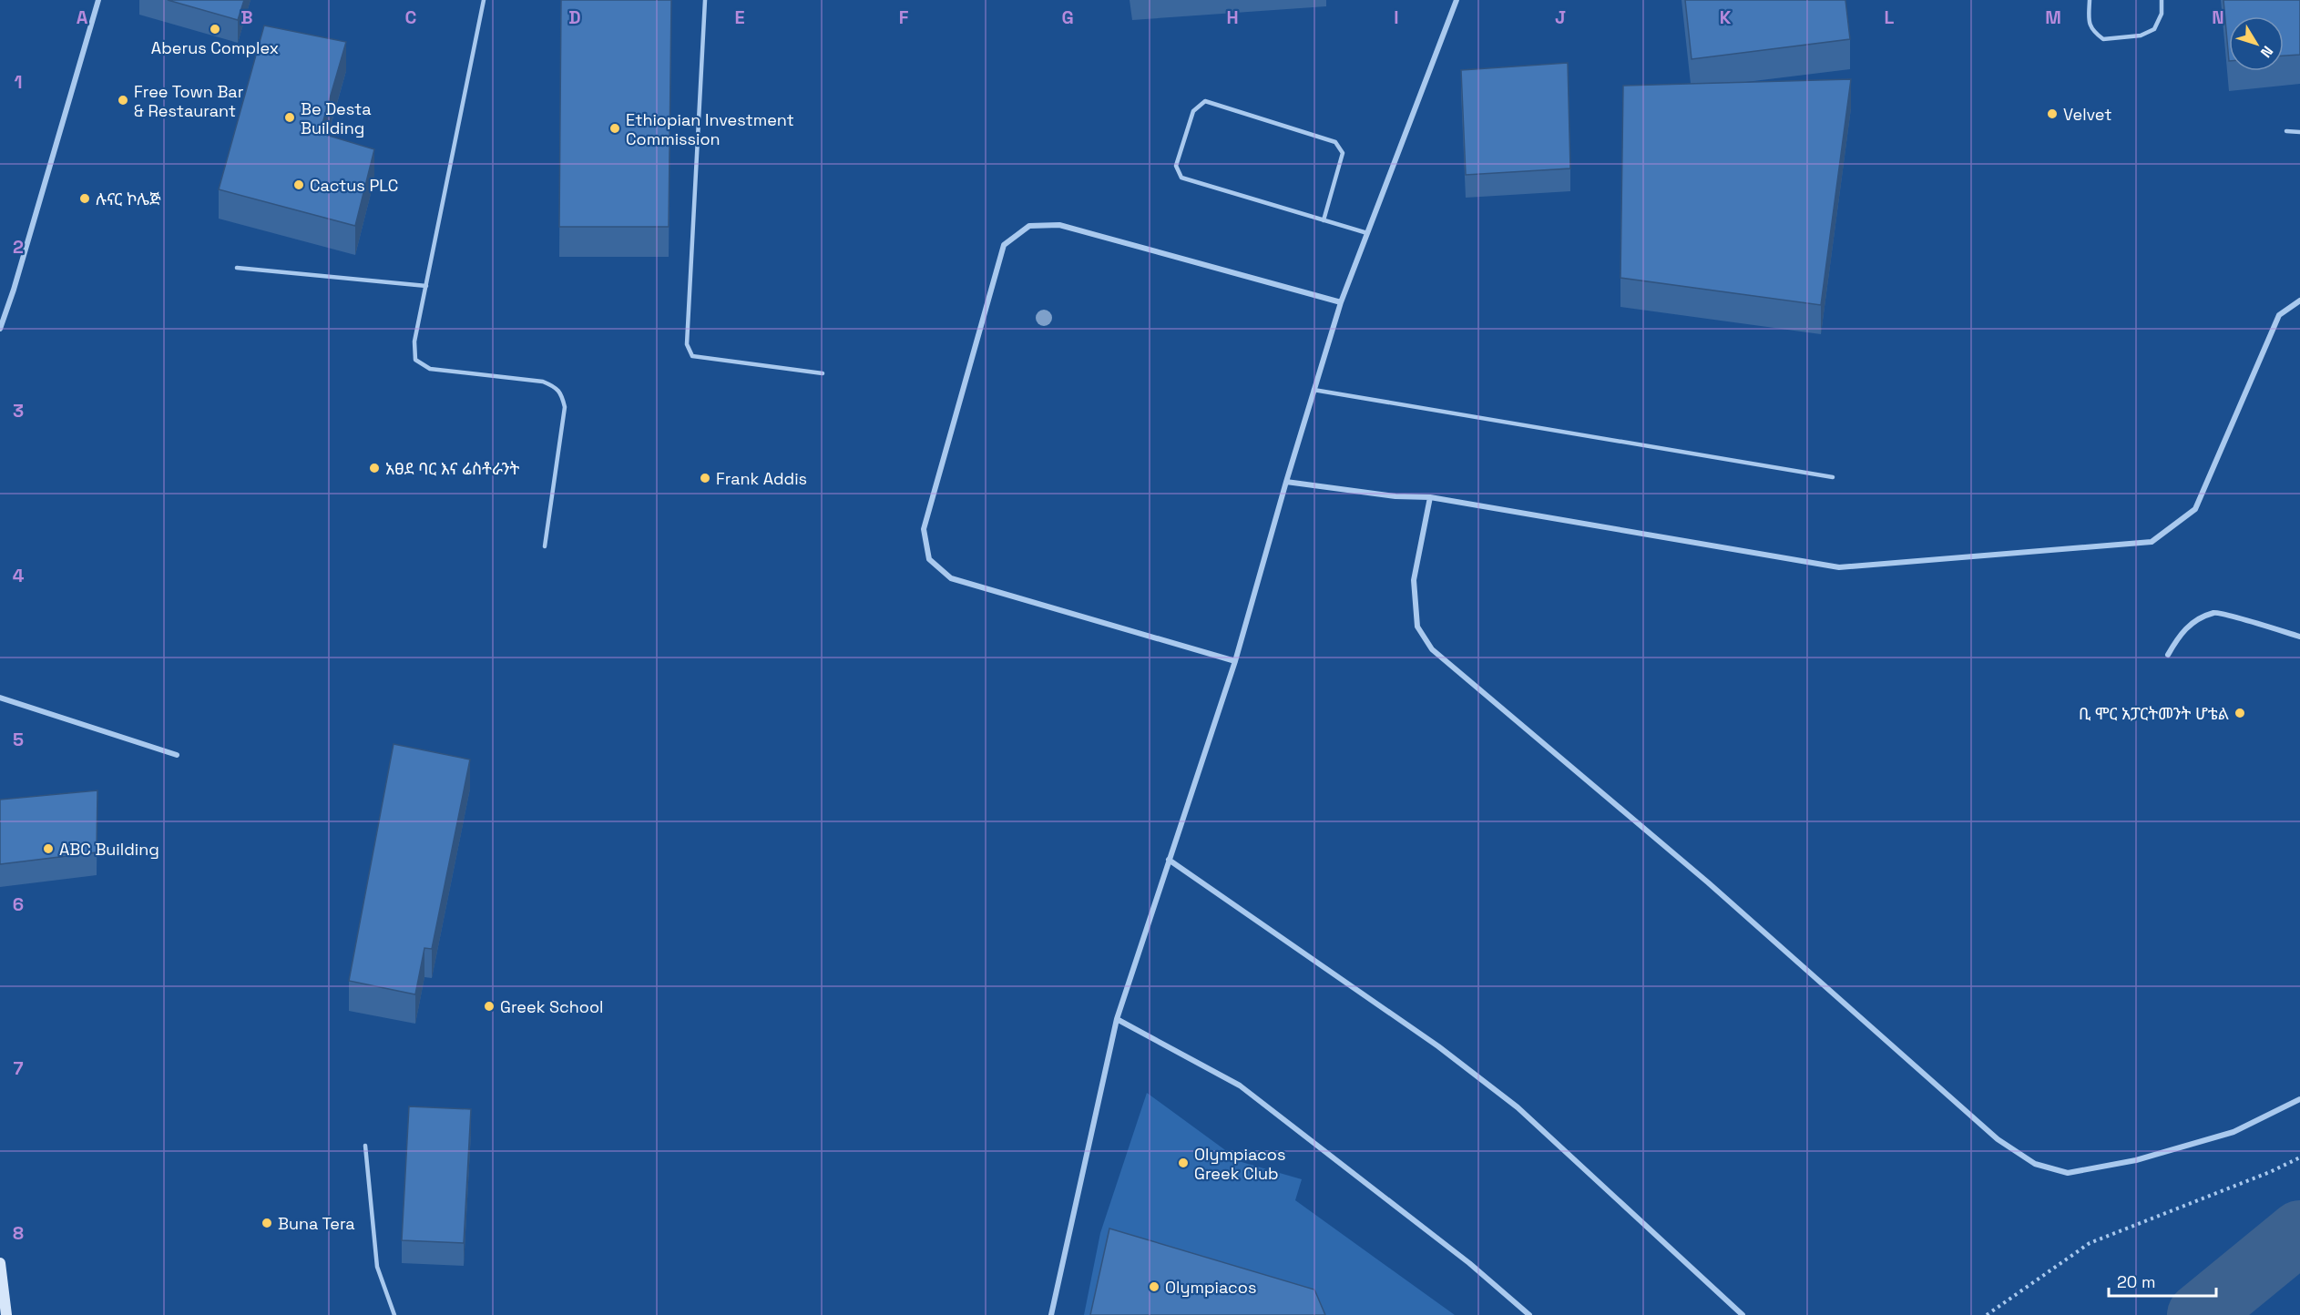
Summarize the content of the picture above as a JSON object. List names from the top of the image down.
{
  "places": [
    "Aberus Complex",
    "Free Town Bar & Restaurant",
    "Velvet",
    "Be Desta Building",
    "Ethiopian Investment Commission",
    "Cactus PLC",
    "ሉናር ኮሌጅ",
    "አፀደ ባር እና ሬስቶራንት",
    "Frank Addis",
    "ቢ ሞር አፓርትመንት ሆቴል",
    "ABC Building",
    "Greek School",
    "Olympiacos Greek Club",
    "Buna Tera",
    "Olympiacos"
  ],
  "scale_bar": "20 m",
  "north": "bottom right",
  "grid": {
    "columns": [
      "A",
      "B",
      "C",
      "D",
      "E",
      "F",
      "G",
      "H",
      "I",
      "J",
      "K",
      "L",
      "M",
      "N"
    ],
    "rows": [
      "1",
      "2",
      "3",
      "4",
      "5",
      "6",
      "7",
      "8"
    ]
  }
}
